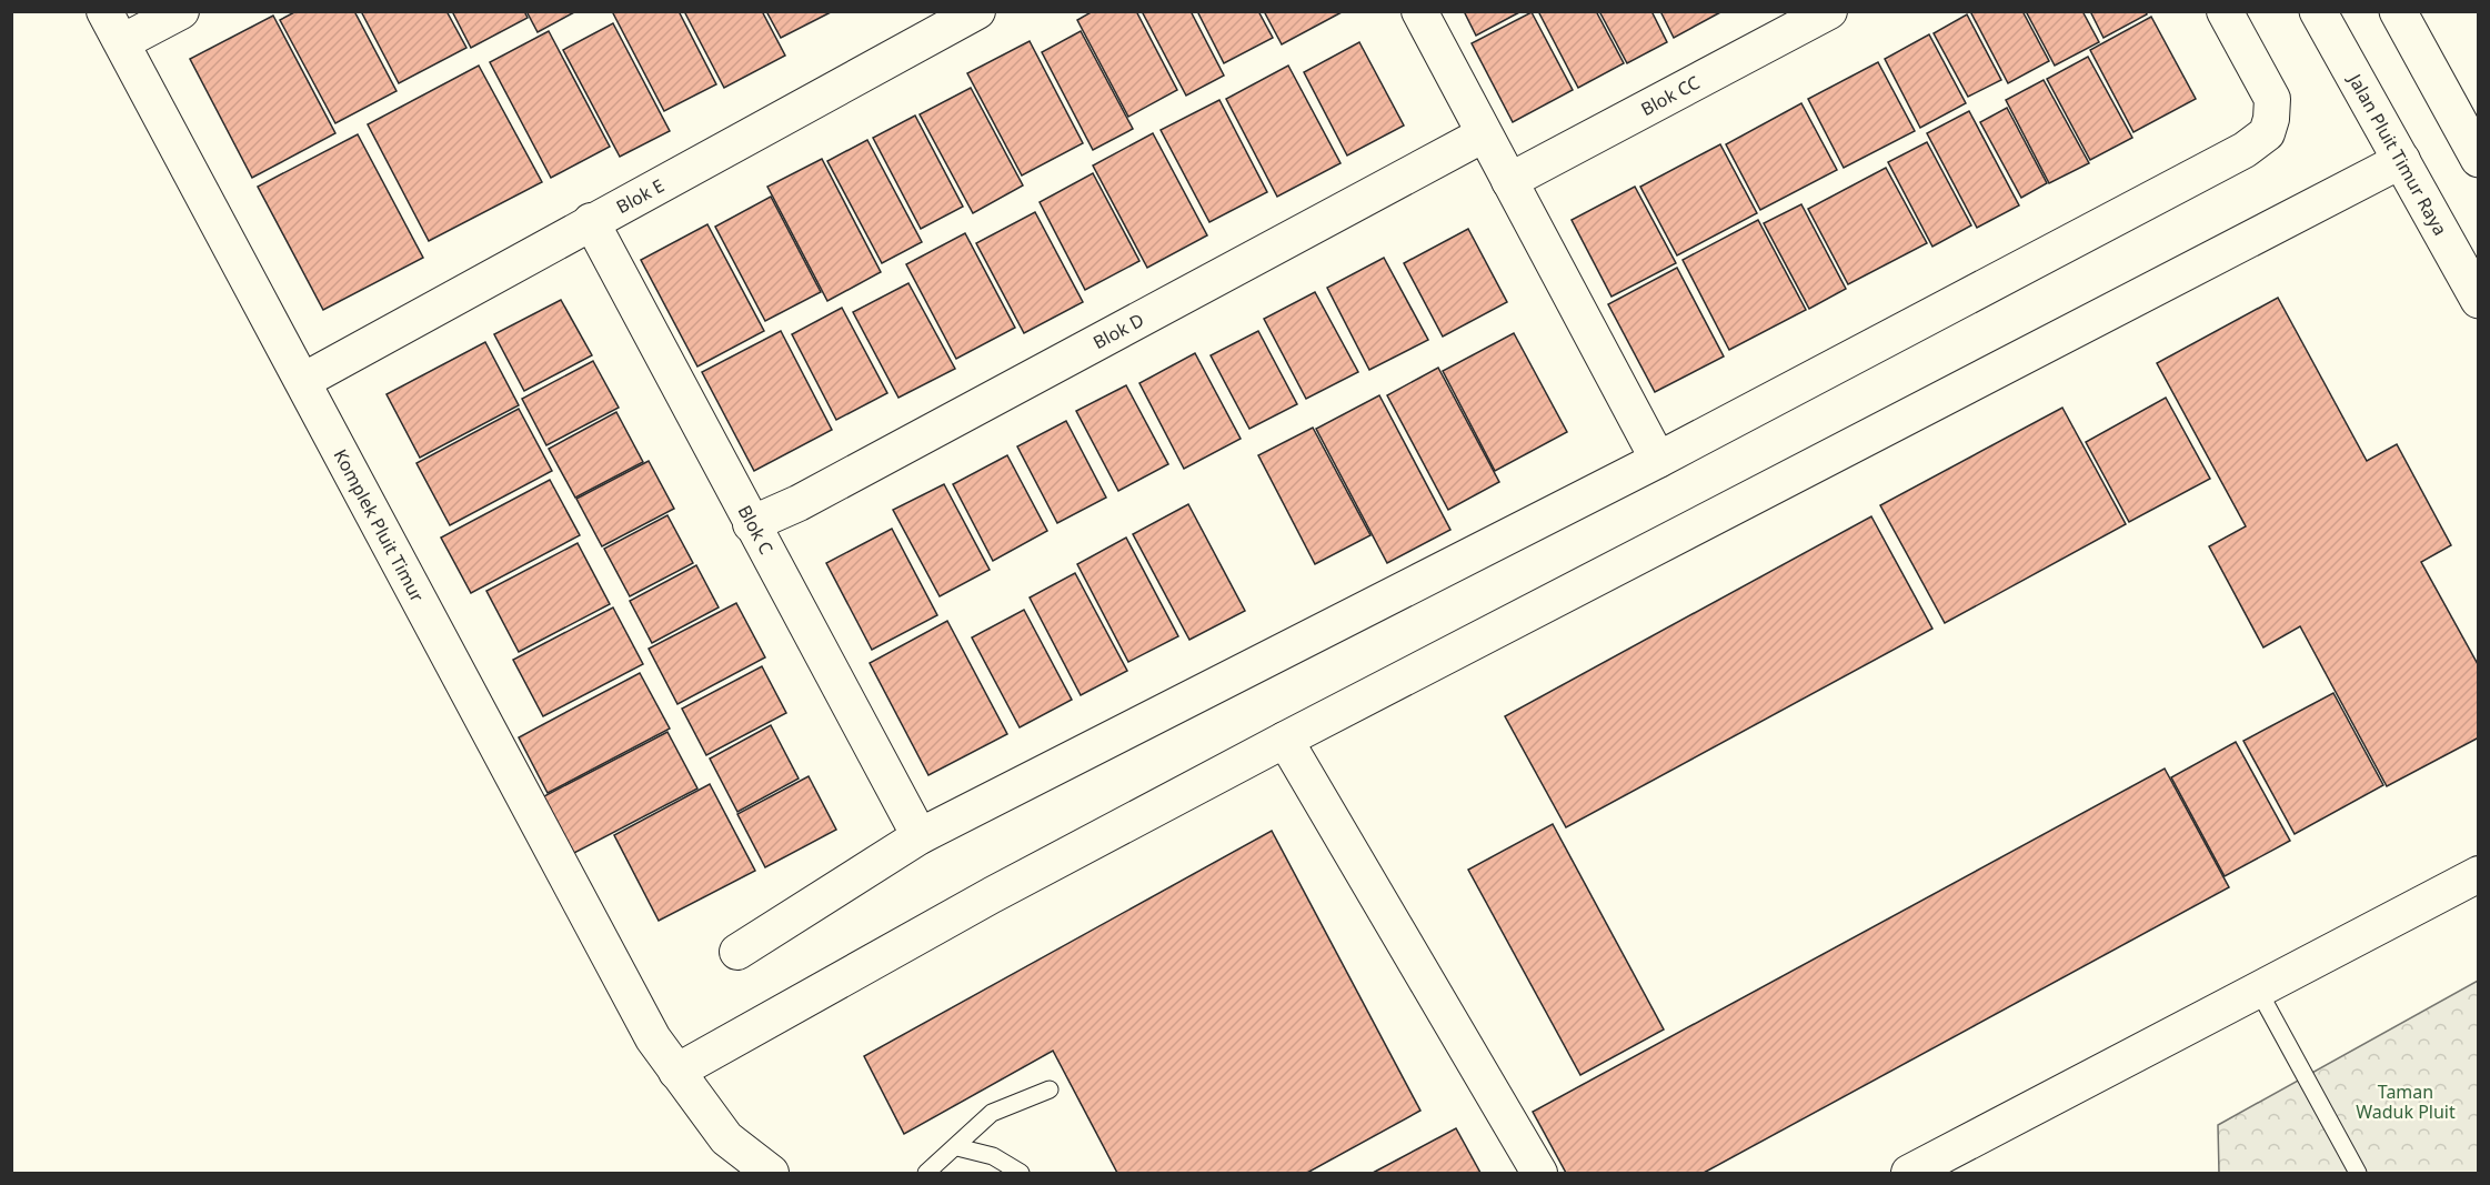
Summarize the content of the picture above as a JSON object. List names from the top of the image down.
{
  "streets": {
    "street": [
      "Blok CC",
      "Jalan Pluit Timur Raya",
      "Blok E",
      "Blok D",
      "Komplek Pluit Timur",
      "Blok C"
    ]
  },
  "crossings": [
    ["Blok E", "Komplek Pluit Timur"],
    ["Blok E", "Blok C"],
    ["Blok D", "Blok C"]
  ],
  "parks": ["Taman Waduk Pluit"]
}
